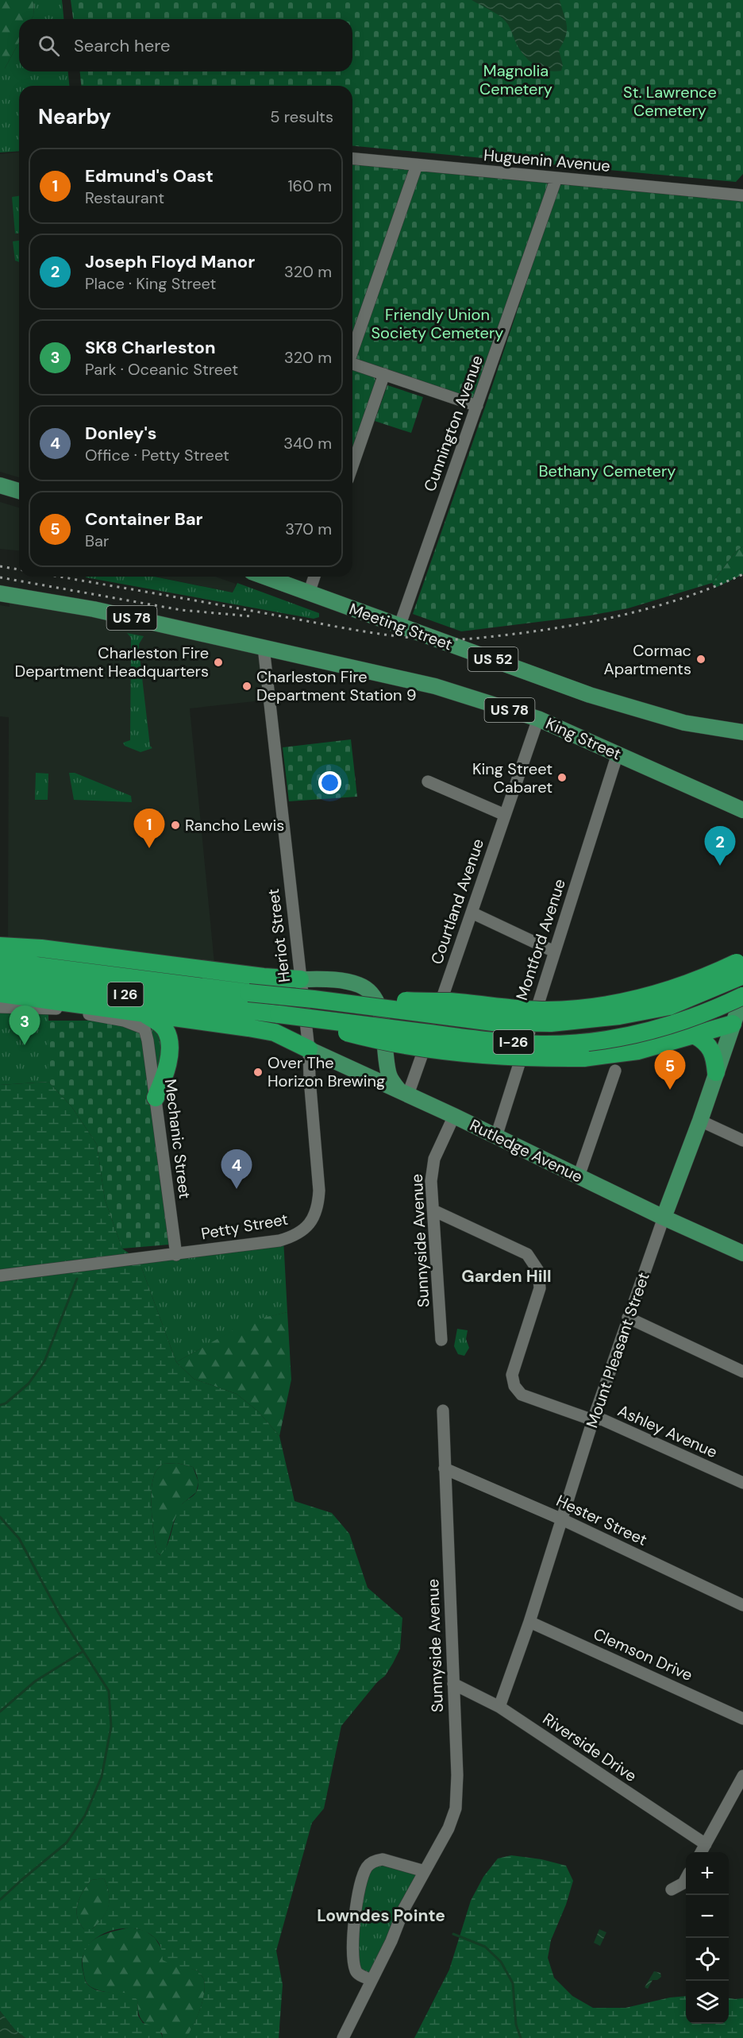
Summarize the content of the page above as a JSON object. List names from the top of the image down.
{
  "streets": {
    "highway": ["I 26", "I-26"],
    "main road": [
      "US 78",
      "Meeting Street",
      "US 52",
      "King Street",
      "Rutledge Avenue",
      "Mount Pleasant Street"
    ],
    "street": [
      "Huguenin Avenue",
      "Cunnington Avenue",
      "Courtland Avenue",
      "Heriot Street",
      "Montford Avenue",
      "Mechanic Street",
      "Petty Street",
      "Sunnyside Avenue",
      "Ashley Avenue",
      "Hester Street",
      "Clemson Drive",
      "Riverside Drive"
    ]
  },
  "crossings": [
    ["Huguenin Avenue", "Cunnington Avenue"],
    ["Cunnington Avenue", "Meeting Street"],
    ["King Street", "Courtland Avenue"],
    ["King Street", "Heriot Street"],
    ["King Street", "Montford Avenue"],
    ["Courtland Avenue", "Rutledge Avenue"],
    ["Heriot Street", "Rutledge Avenue"],
    ["Heriot Street", "Petty Street"],
    ["Montford Avenue", "Rutledge Avenue"],
    ["I 26", "I-26"],
    ["I-26", "Mount Pleasant Street"],
    ["Mechanic Street", "Petty Street"],
    ["Rutledge Avenue", "Sunnyside Avenue"],
    ["Rutledge Avenue", "Mount Pleasant Street"],
    ["Sunnyside Avenue", "Ashley Avenue"],
    ["Sunnyside Avenue", "Hester Street"],
    ["Sunnyside Avenue", "Riverside Drive"],
    ["Mount Pleasant Street", "Ashley Avenue"],
    ["Mount Pleasant Street", "Hester Street"],
    ["Mount Pleasant Street", "Clemson Drive"],
    ["Mount Pleasant Street", "Riverside Drive"]
  ],
  "districts": ["Garden Hill", "Lowndes Pointe"],
  "parks": [
    "Magnolia Cemetery",
    "St. Lawrence Cemetery",
    "Friendly Union Society Cemetery",
    "Bethany Cemetery"
  ],
  "places": [
    "Cormac Apartments",
    "Charleston Fire Department Headquarters",
    "Charleston Fire Department Station 9",
    "King Street Cabaret",
    "Rancho Lewis",
    "Over The Horizon Brewing"
  ],
  "page": {
    "search": "Search here",
    "heading": ["Nearby", "5 results"],
    "list": [
      {
        "mark": "1",
        "name": "Edmund's Oast",
        "note": "Restaurant",
        "value": "160 m"
      },
      {
        "mark": "2",
        "name": "Joseph Floyd Manor",
        "note": "Place · King Street",
        "value": "320 m"
      },
      {
        "mark": "3",
        "name": "SK8 Charleston",
        "note": "Park · Oceanic Street",
        "value": "320 m"
      },
      {
        "mark": "4",
        "name": "Donley's",
        "note": "Office · Petty Street",
        "value": "340 m"
      },
      {
        "mark": "5",
        "name": "Container Bar",
        "note": "Bar",
        "value": "370 m"
      }
    ],
    "pins": [
      "1",
      "2",
      "3",
      "5",
      "4"
    ],
    "map_buttons": ["+", "−"]
  }
}
